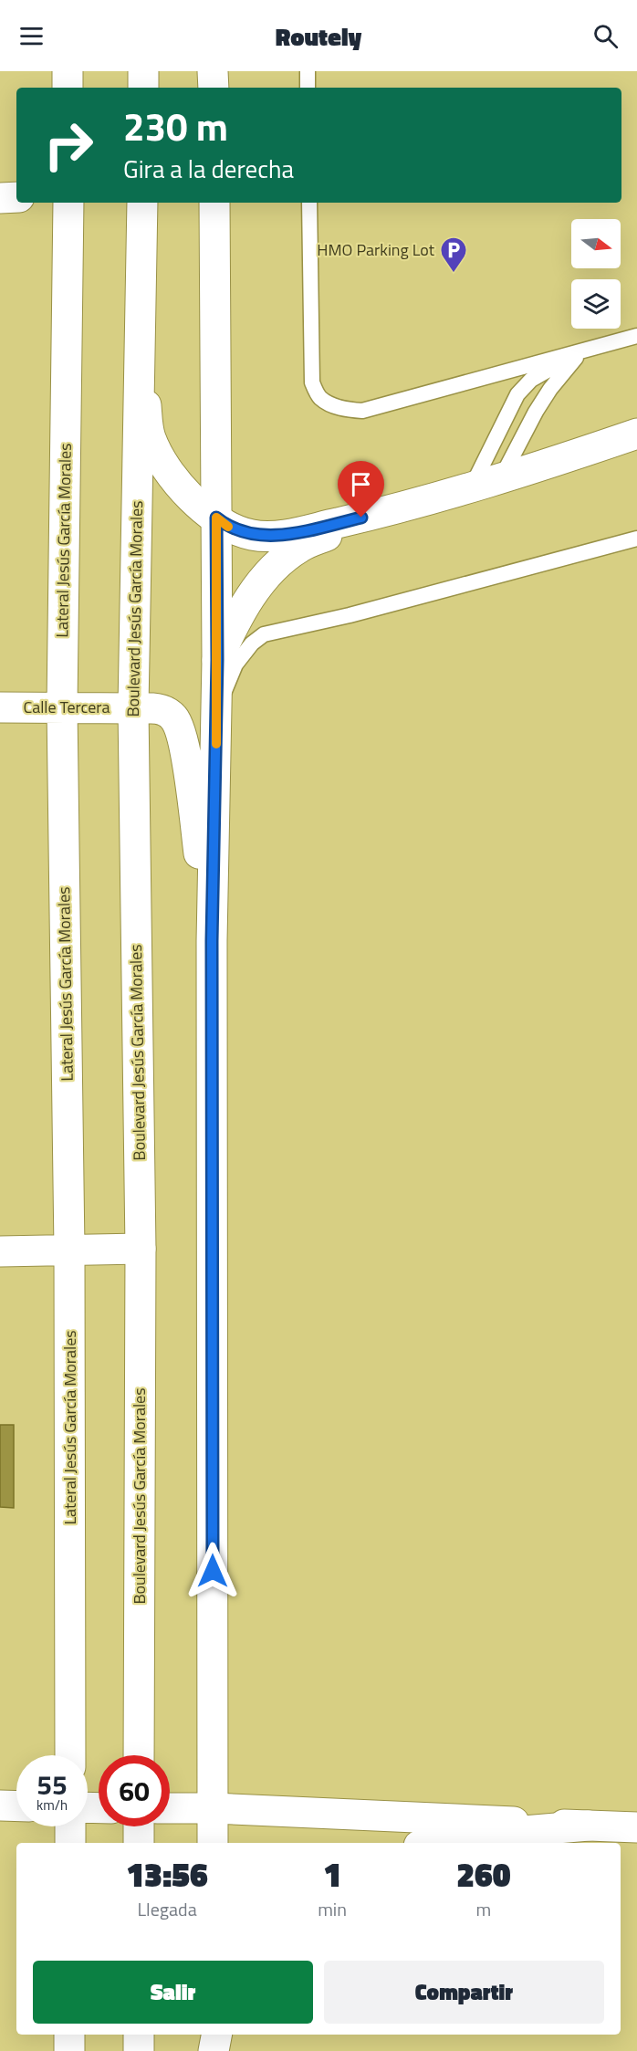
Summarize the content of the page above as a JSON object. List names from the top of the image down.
{
  "streets": {
    "main road": ["Lateral Jesús García Morales", "Boulevard Jesús García Morales", "Calle Tercera"]
  },
  "crossings": [
    ["Lateral Jesús García Morales", "Calle Tercera"],
    ["Boulevard Jesús García Morales", "Calle Tercera"]
  ],
  "places": {
    "parking": ["HMO Parking Lot"]
  },
  "north": "right",
  "page": {
    "header": "Routely",
    "turn": ["230 m", "Gira a la derecha"],
    "speed": "55 km/h",
    "limit": "60",
    "eta": [
      "13:56",
      "Llegada",
      "1",
      "min",
      "260",
      "m"
    ],
    "buttons": ["Salir", "Compartir"]
  }
}
